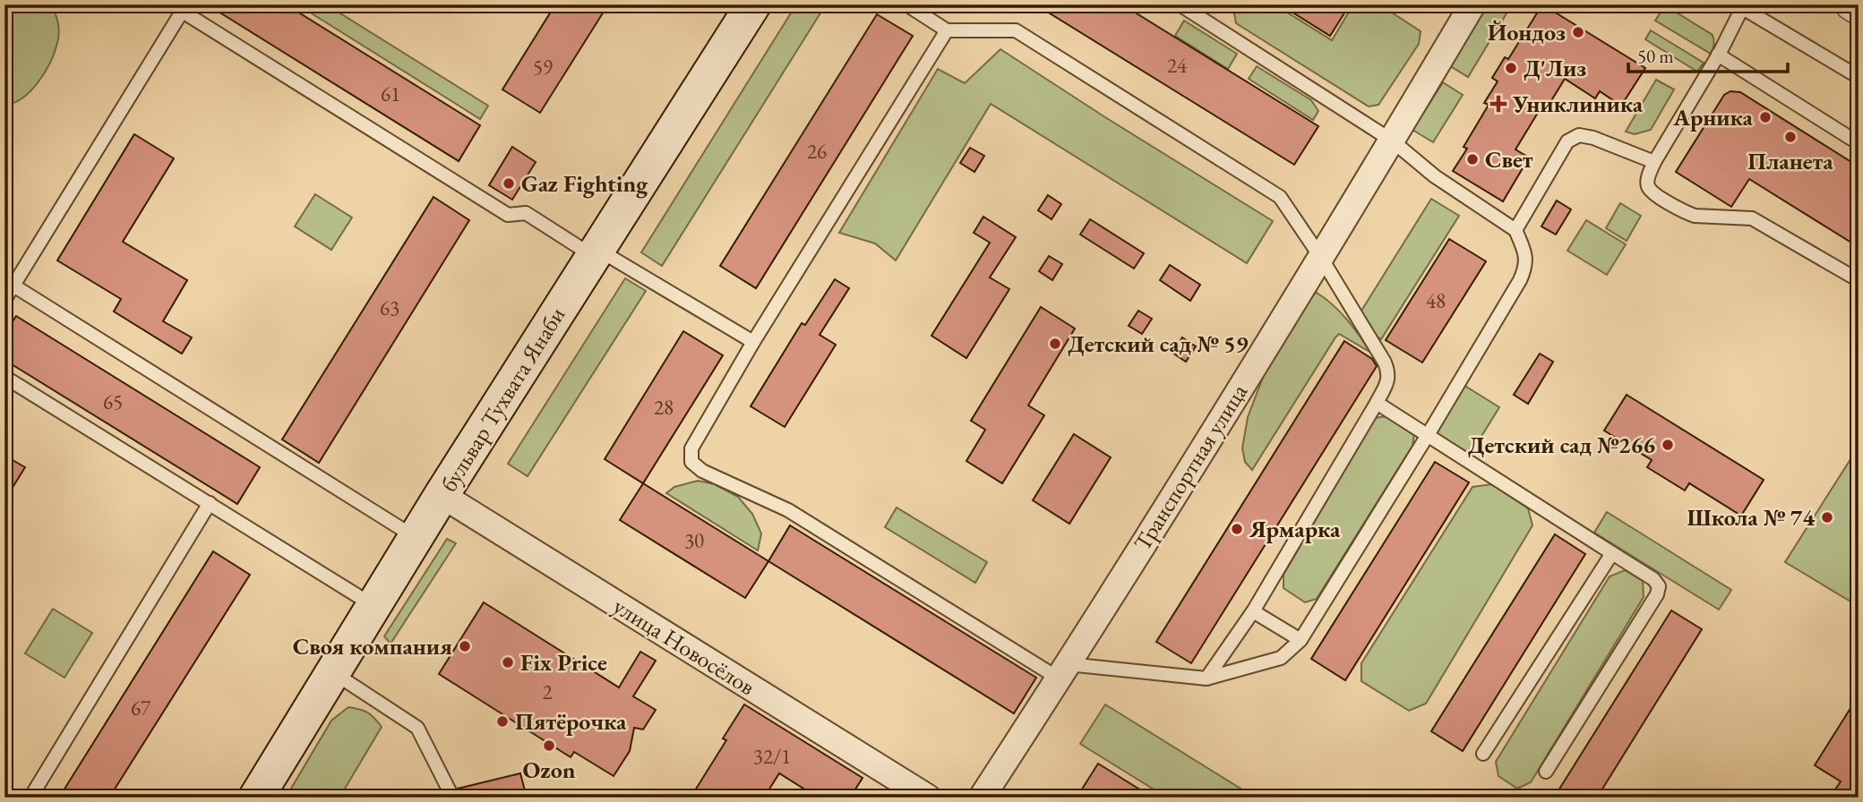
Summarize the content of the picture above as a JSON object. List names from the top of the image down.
{
  "streets": {
    "main road": ["бульвар Тухвата Янаби"],
    "street": ["Транспортная улица", "улица Новосёлов"]
  },
  "crossings": [
    ["бульвар Тухвата Янаби", "улица Новосёлов"]
  ],
  "places": {
    "other": [
      "Йондоз",
      "Д'Лиз",
      "Арника",
      "Планета",
      "Свет",
      "Gaz Fighting",
      "Детский сад № 59",
      "Детский сад №266",
      "Школа № 74",
      "Ярмарка",
      "Своя компания",
      "Fix Price",
      "Пятёрочка",
      "Ozon"
    ],
    "health": ["Униклиника"]
  },
  "house_numbers": [
    "24",
    "59",
    "61",
    "26",
    "48",
    "63",
    "65",
    "28",
    "30",
    "2",
    "67",
    "32/1"
  ],
  "scale_bar": "50 m"
}
